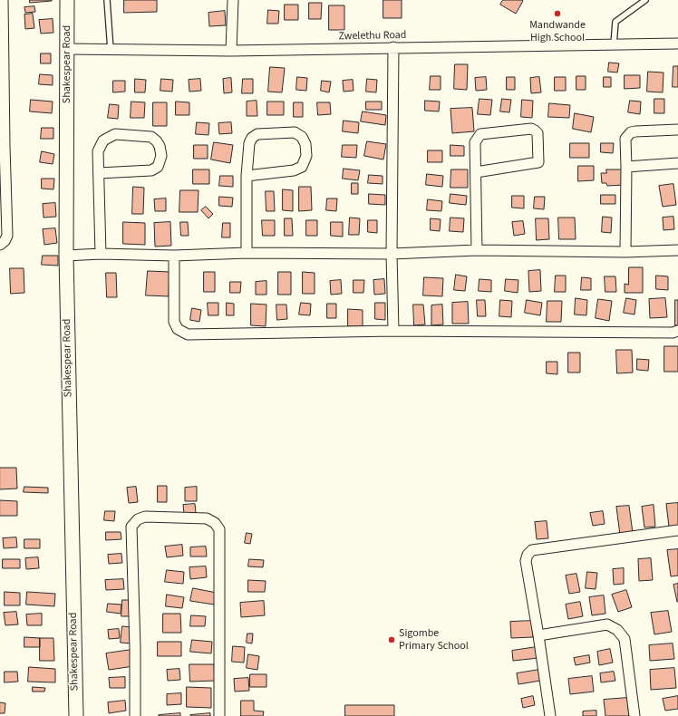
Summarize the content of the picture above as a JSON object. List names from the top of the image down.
{
  "streets": {
    "street": ["Zwelethu Road", "Shakespear Road"]
  },
  "crossings": [
    ["Zwelethu Road", "Shakespear Road"]
  ],
  "places": ["Mandwande High School", "Sigombe Primary School"]
}
